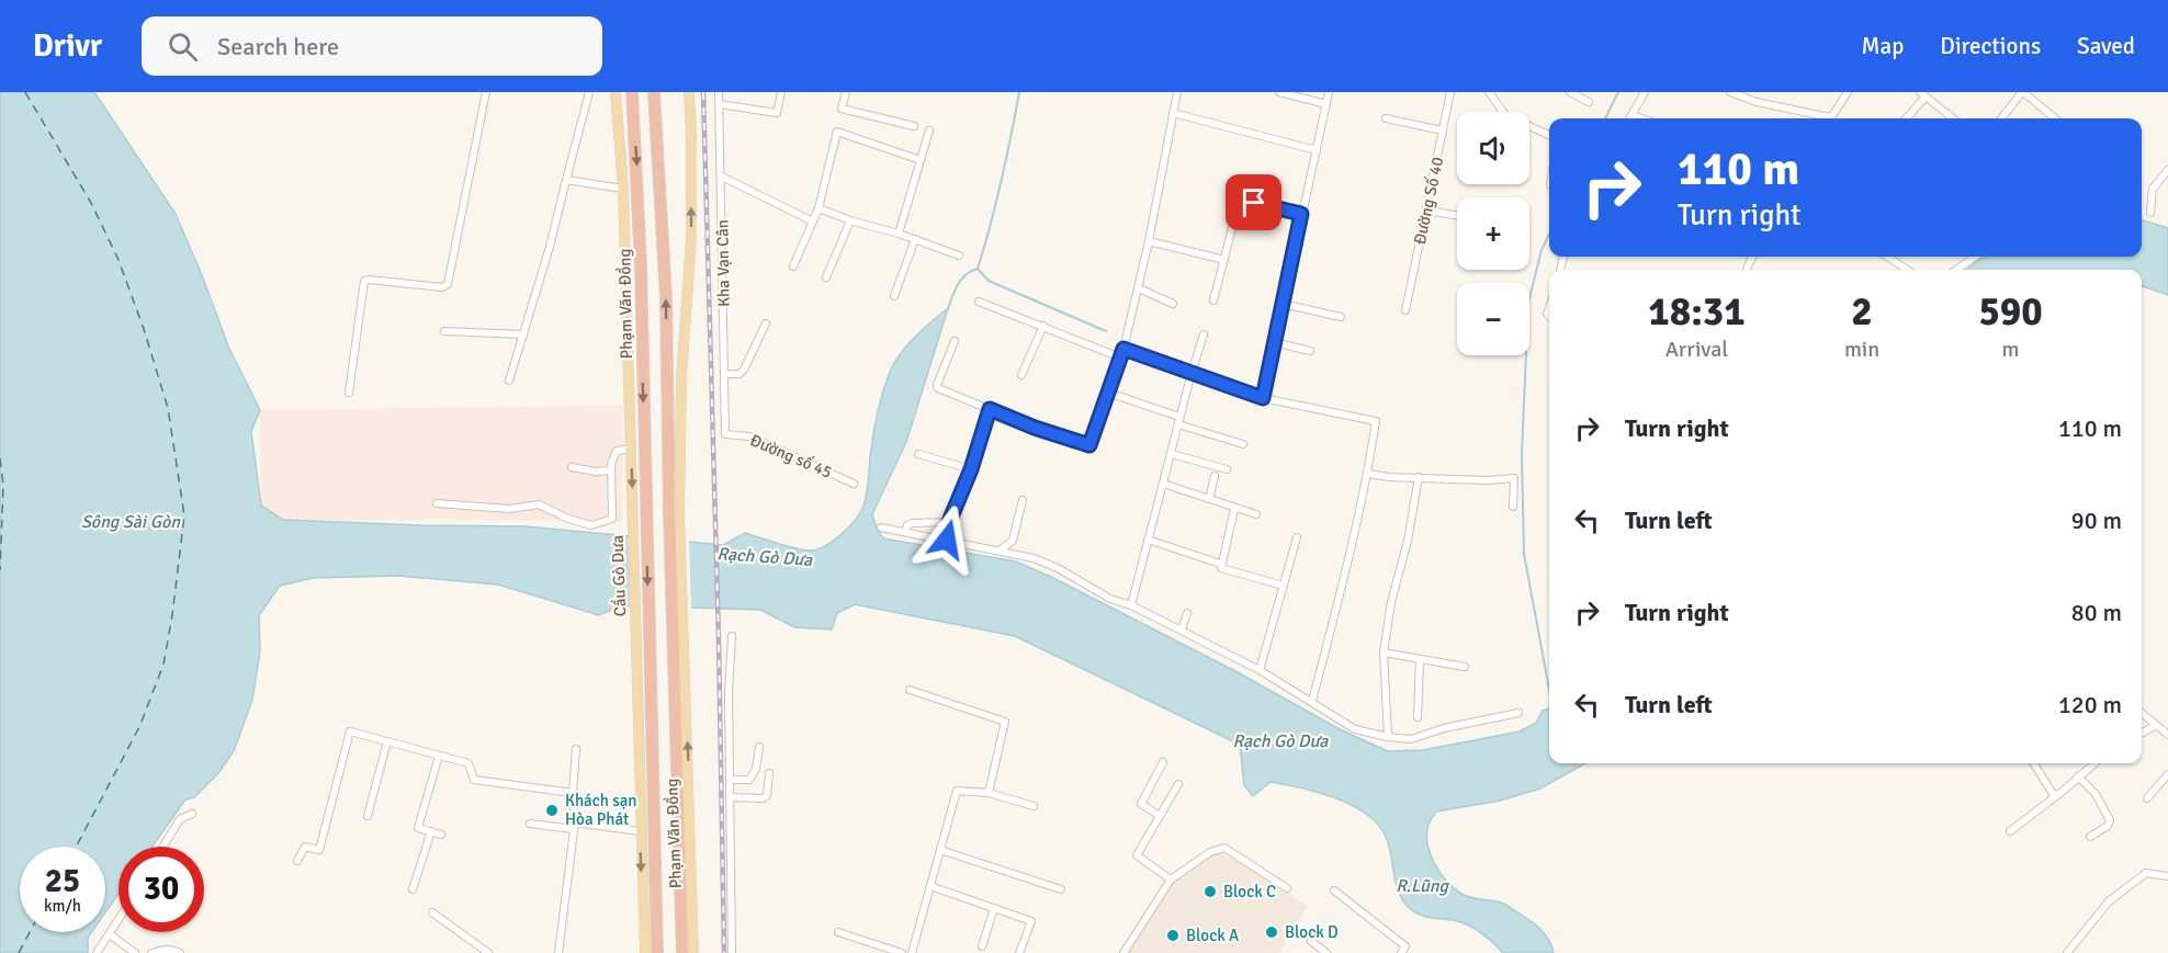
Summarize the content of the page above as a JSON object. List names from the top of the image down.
{
  "streets": {
    "highway": ["Phạm Văn Đồng", "Cầu Gò Dưa"],
    "street": ["Đường Số 40", "Kha Vạn Cân", "Đường số 45"]
  },
  "crossings": [
    ["Kha Vạn Cân", "Đường số 45"],
    ["Phạm Văn Đồng", "Cầu Gò Dưa"]
  ],
  "water": ["Sông Sài Gòn", "Rạch Gò Dưa", "R.Lũng"],
  "places": [
    "Khách sạn Hòa Phát",
    "Block C",
    "Block D",
    "Block A"
  ],
  "page": {
    "header": "Drivr",
    "search": "Search here",
    "nav": ["Map", "Directions", "Saved"],
    "map_buttons": ["+", "−"],
    "turn": ["110 m", "Turn right"],
    "eta": [
      "18:31",
      "Arrival",
      "2",
      "min",
      "590",
      "m"
    ],
    "list": [
      {
        "name": "Turn right",
        "value": "110 m"
      },
      {
        "name": "Turn left",
        "value": "90 m"
      },
      {
        "name": "Turn right",
        "value": "80 m"
      },
      {
        "name": "Turn left",
        "value": "120 m"
      }
    ],
    "speed": "25 km/h",
    "limit": "30"
  }
}
